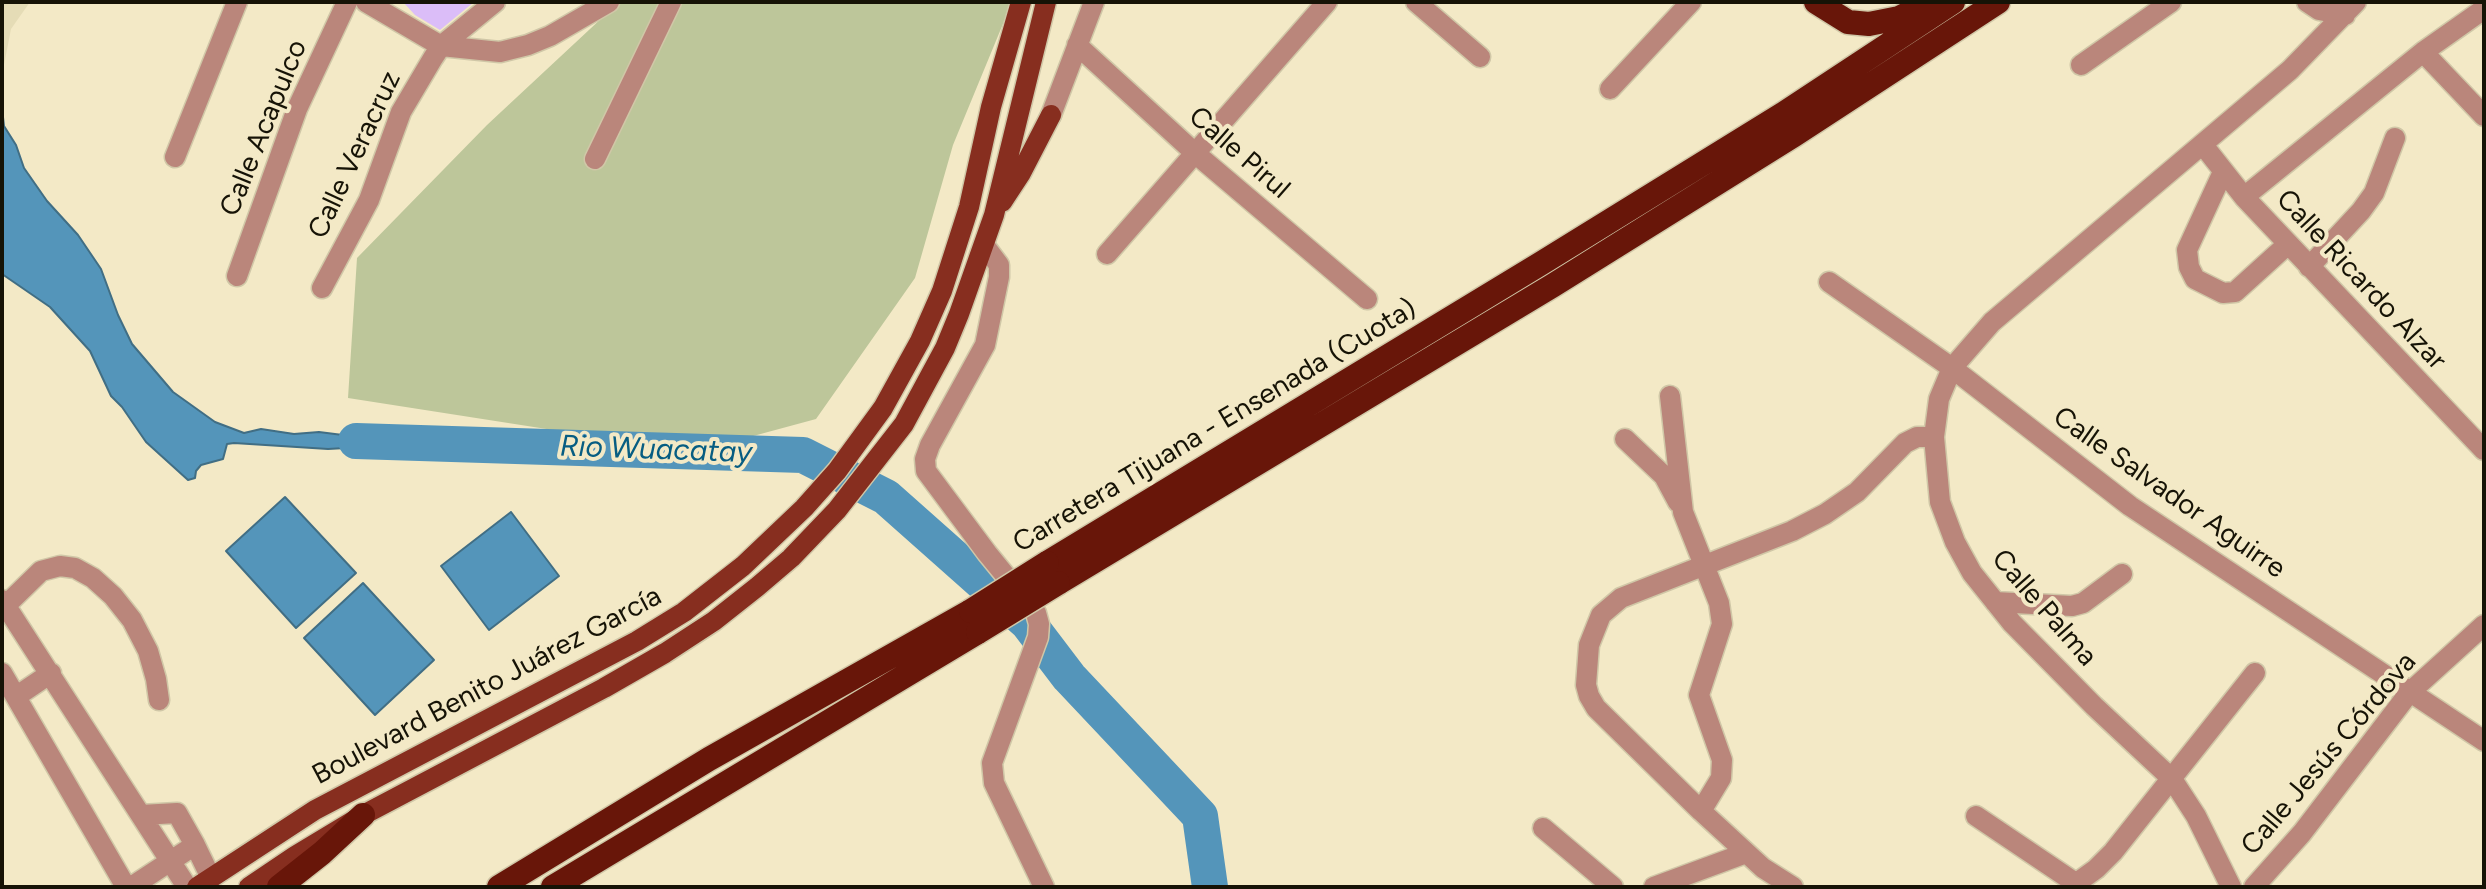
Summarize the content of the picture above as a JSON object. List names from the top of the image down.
{
  "streets": {
    "highway": ["Carretera Tijuana - Ensenada (Cuota)"],
    "main road": ["Boulevard Benito Juárez García"],
    "street": [
      "Calle Acapulco",
      "Calle Pirul",
      "Calle Veracruz",
      "Calle Ricardo Alzar",
      "Calle Salvador Aguirre",
      "Calle Palma",
      "Calle Jesús Córdova"
    ]
  },
  "crossings": [
    ["Calle Ricardo Alzar", "Calle Palma"],
    ["Calle Salvador Aguirre", "Calle Palma"],
    ["Calle Salvador Aguirre", "Calle Jesús Córdova"]
  ],
  "water": ["Rio Wuacatay"]
}
